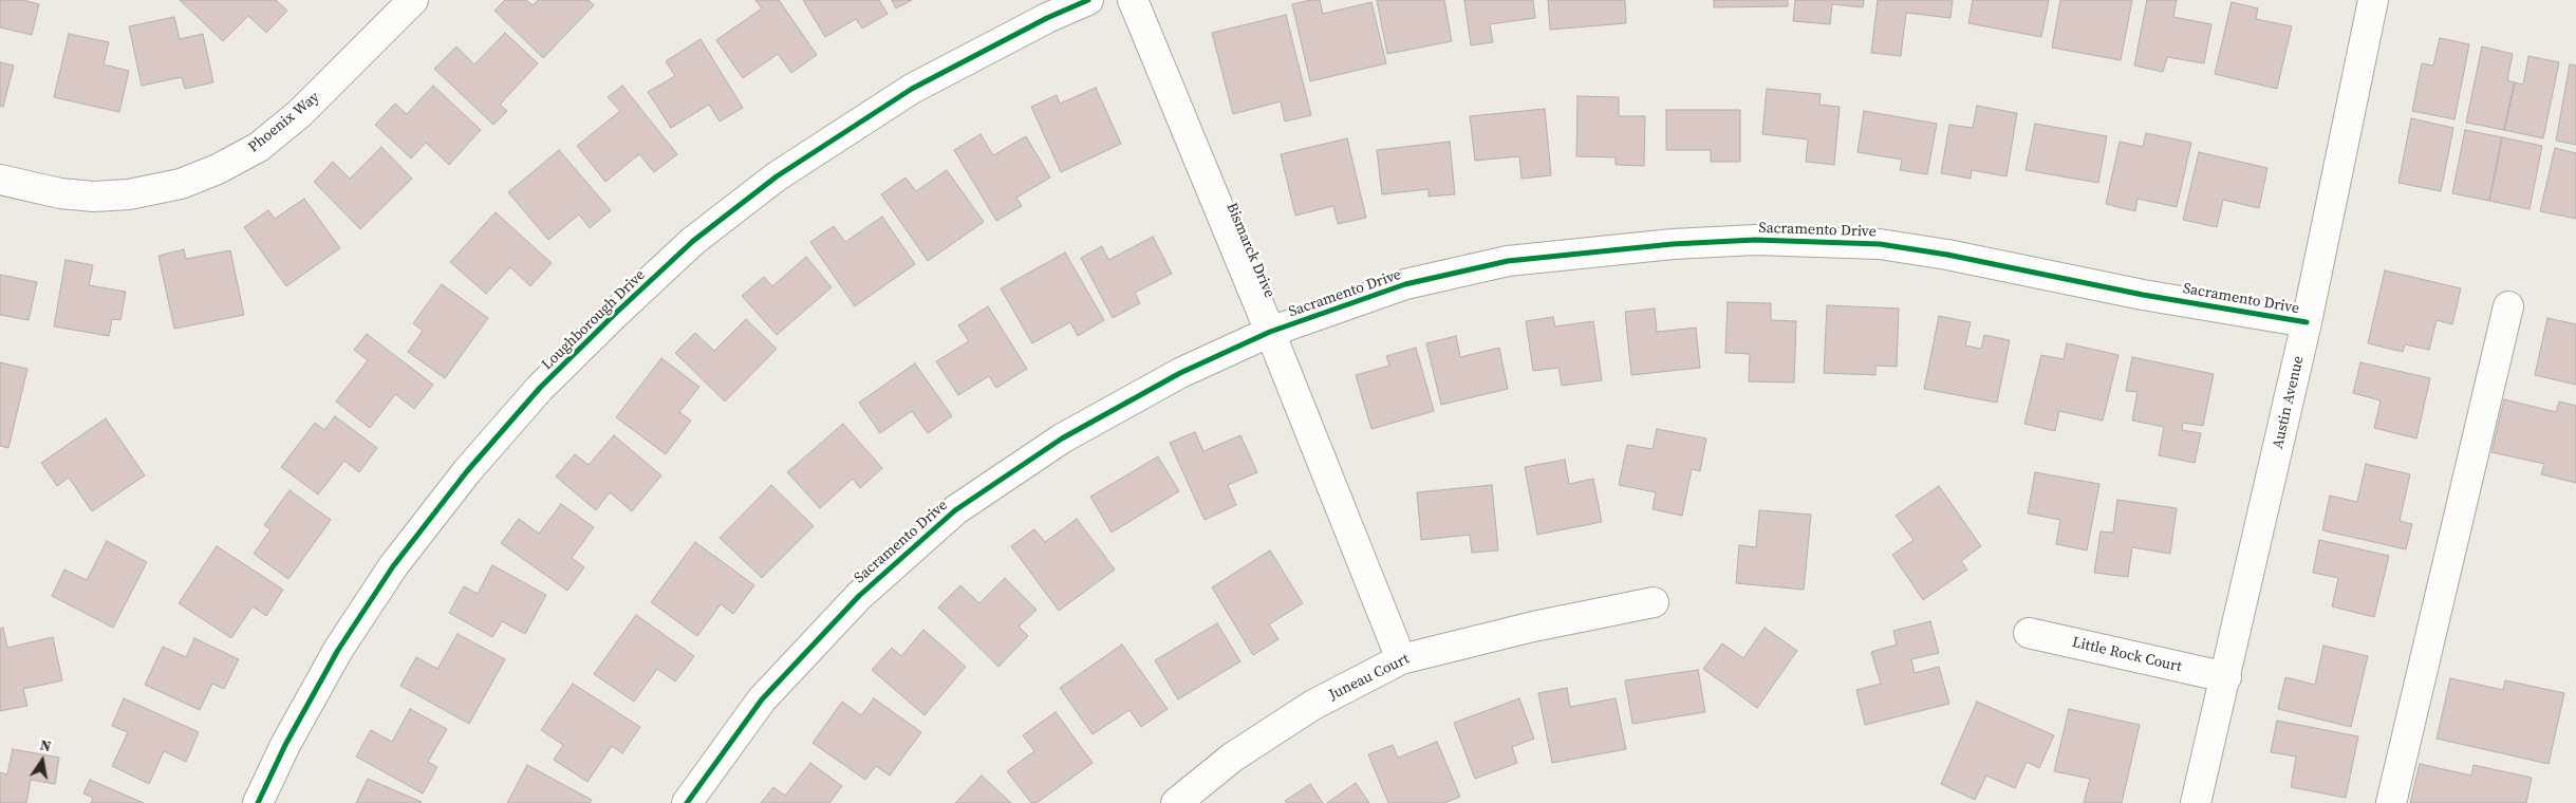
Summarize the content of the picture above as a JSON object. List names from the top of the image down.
{
  "streets": {
    "street": [
      "Phoenix Way",
      "Sacramento Drive",
      "Bismarck Drive",
      "Loughborough Drive",
      "Austin Avenue",
      "Little Rock Court",
      "Juneau Court"
    ]
  },
  "crossings": [
    ["Sacramento Drive", "Bismarck Drive"],
    ["Sacramento Drive", "Austin Avenue"],
    ["Bismarck Drive", "Juneau Court"],
    ["Austin Avenue", "Little Rock Court"]
  ],
  "north": "top"
}
